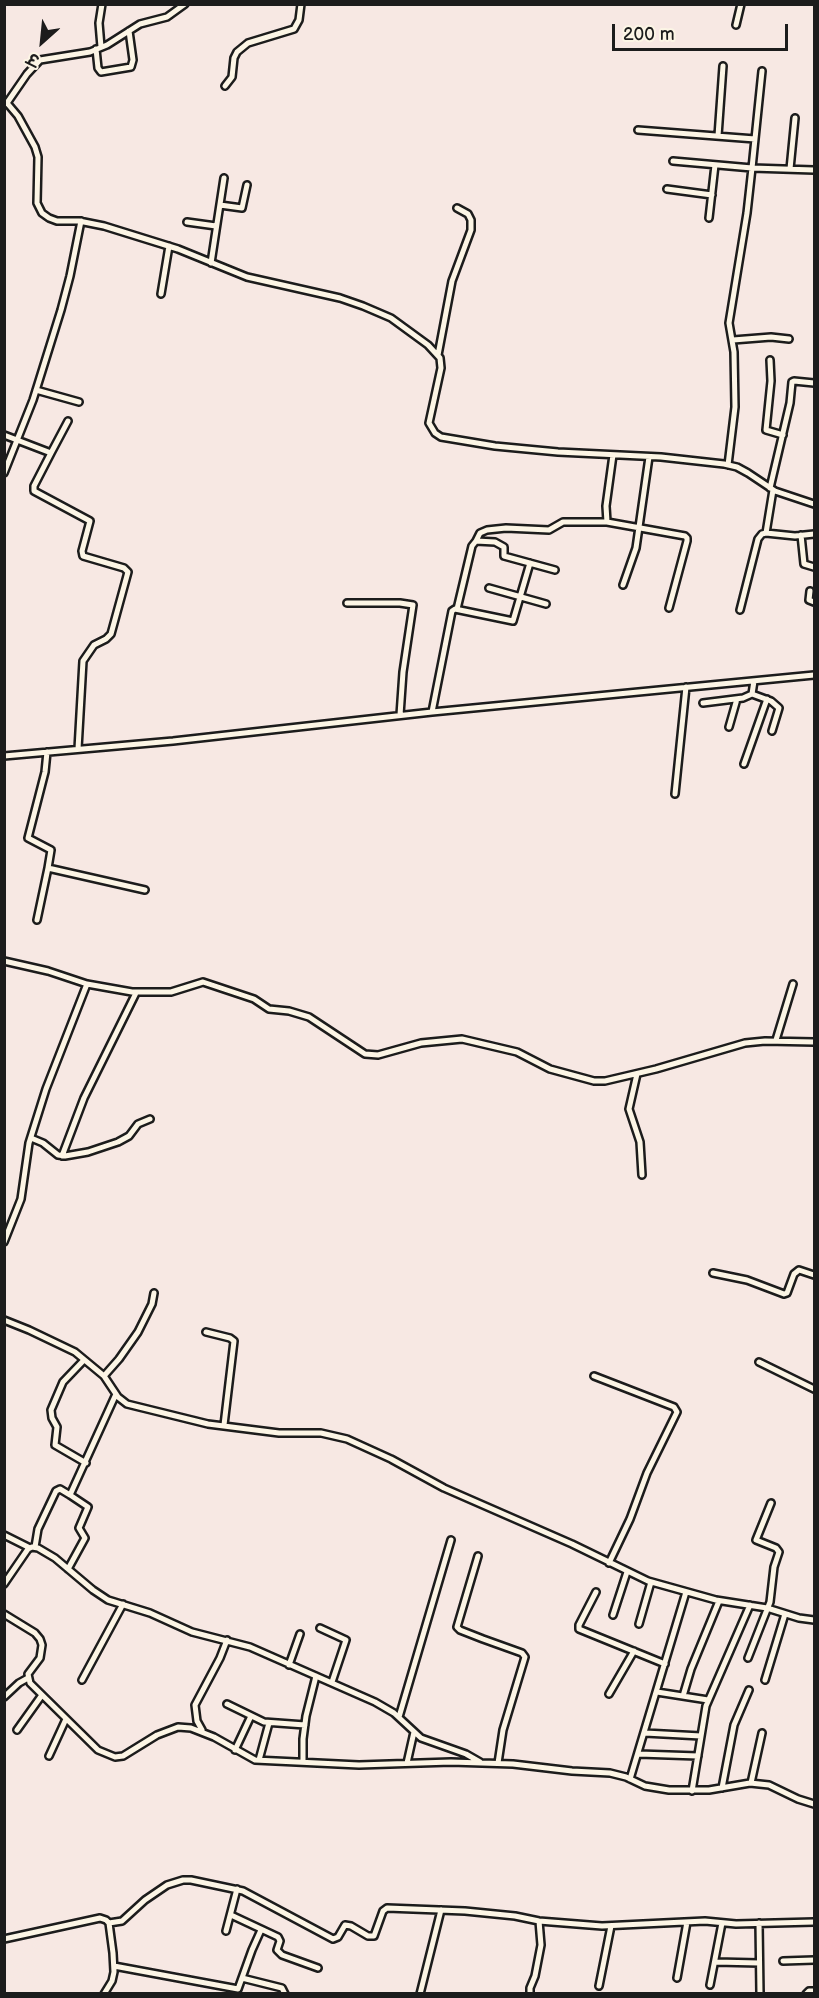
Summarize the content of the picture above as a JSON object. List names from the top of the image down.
{
  "scale_bar": "200 m",
  "north": "bottom left"
}
